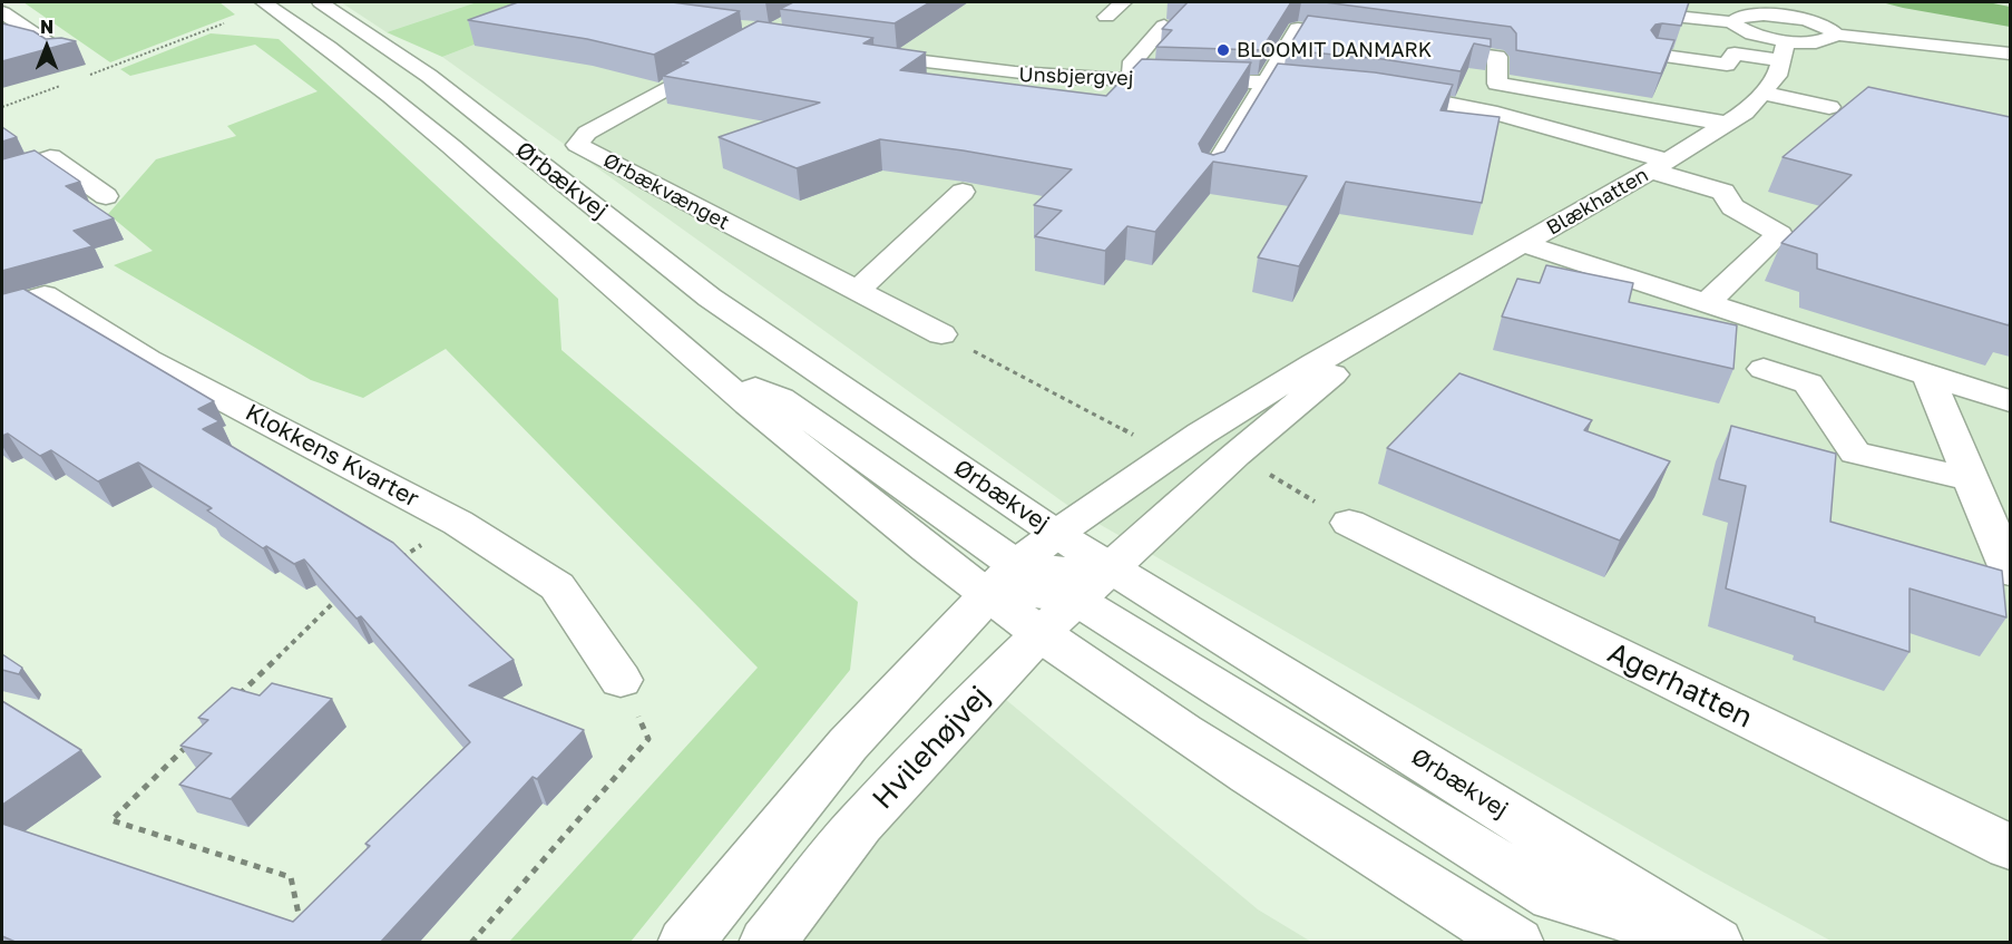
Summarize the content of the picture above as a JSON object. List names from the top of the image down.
{
  "streets": {
    "street": [
      "Unsbjergvej",
      "Ørbækvej",
      "Ørbækvænget",
      "Blækhatten",
      "Klokkens Kvarter",
      "Agerhatten",
      "Hvilehøjvej"
    ]
  },
  "crossings": [
    ["Ørbækvej", "Blækhatten"],
    ["Ørbækvej", "Hvilehøjvej"],
    ["Blækhatten", "Hvilehøjvej"]
  ],
  "places": ["BLOOMIT DANMARK"],
  "north": "top"
}
